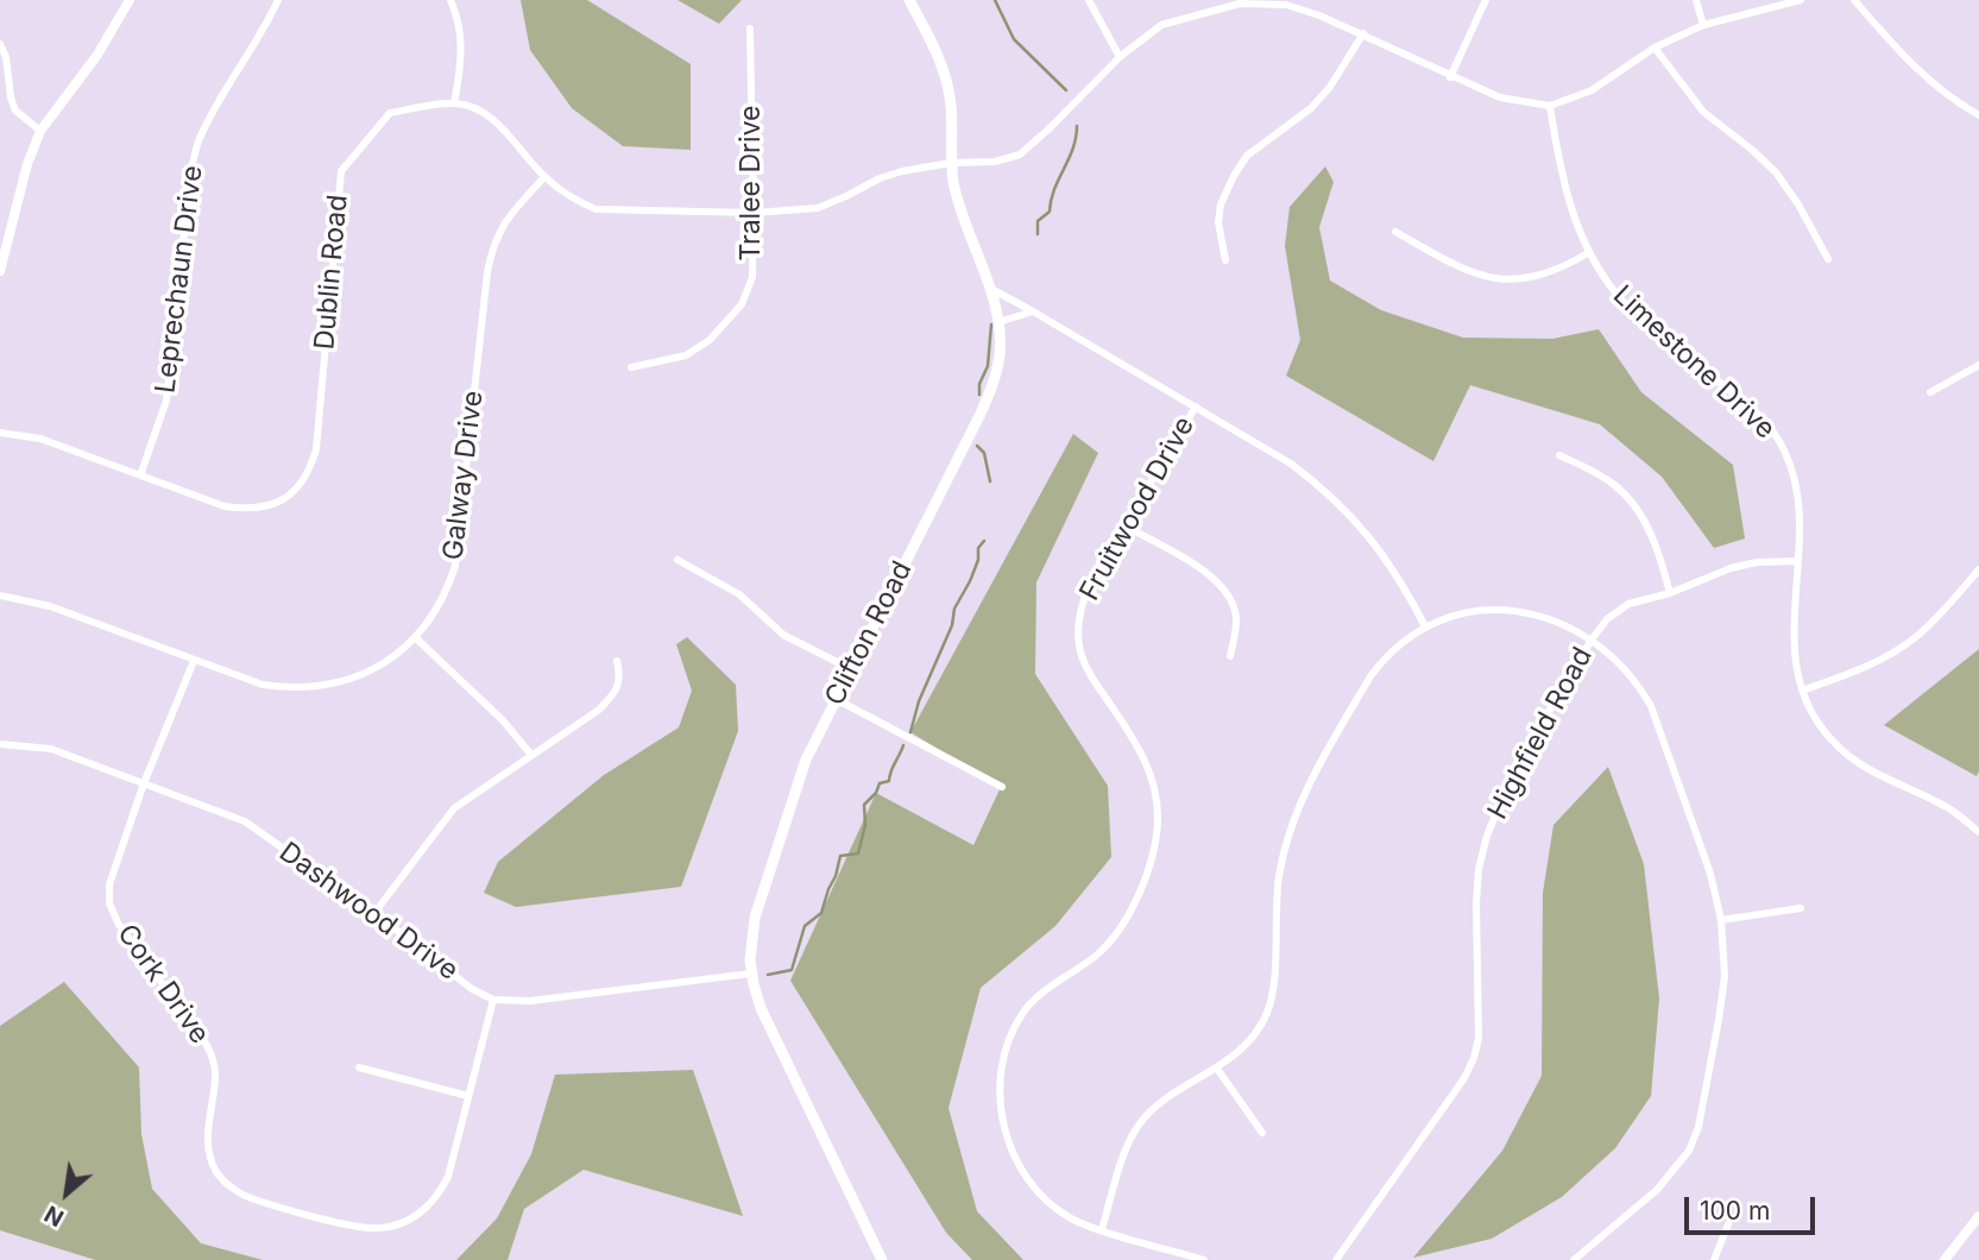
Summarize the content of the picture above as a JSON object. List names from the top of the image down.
{
  "streets": {
    "main road": ["Clifton Road"],
    "street": [
      "Tralee Drive",
      "Dublin Road",
      "Leprechaun Drive",
      "Limestone Drive",
      "Galway Drive",
      "Fruitwood Drive",
      "Highfield Road",
      "Dashwood Drive",
      "Cork Drive"
    ]
  },
  "crossings": [
    ["Dublin Road", "Leprechaun Drive"],
    ["Limestone Drive", "Highfield Road"],
    ["Galway Drive", "Cork Drive"],
    ["Dashwood Drive", "Cork Drive"]
  ],
  "scale_bar": "100 m",
  "north": "bottom left"
}
